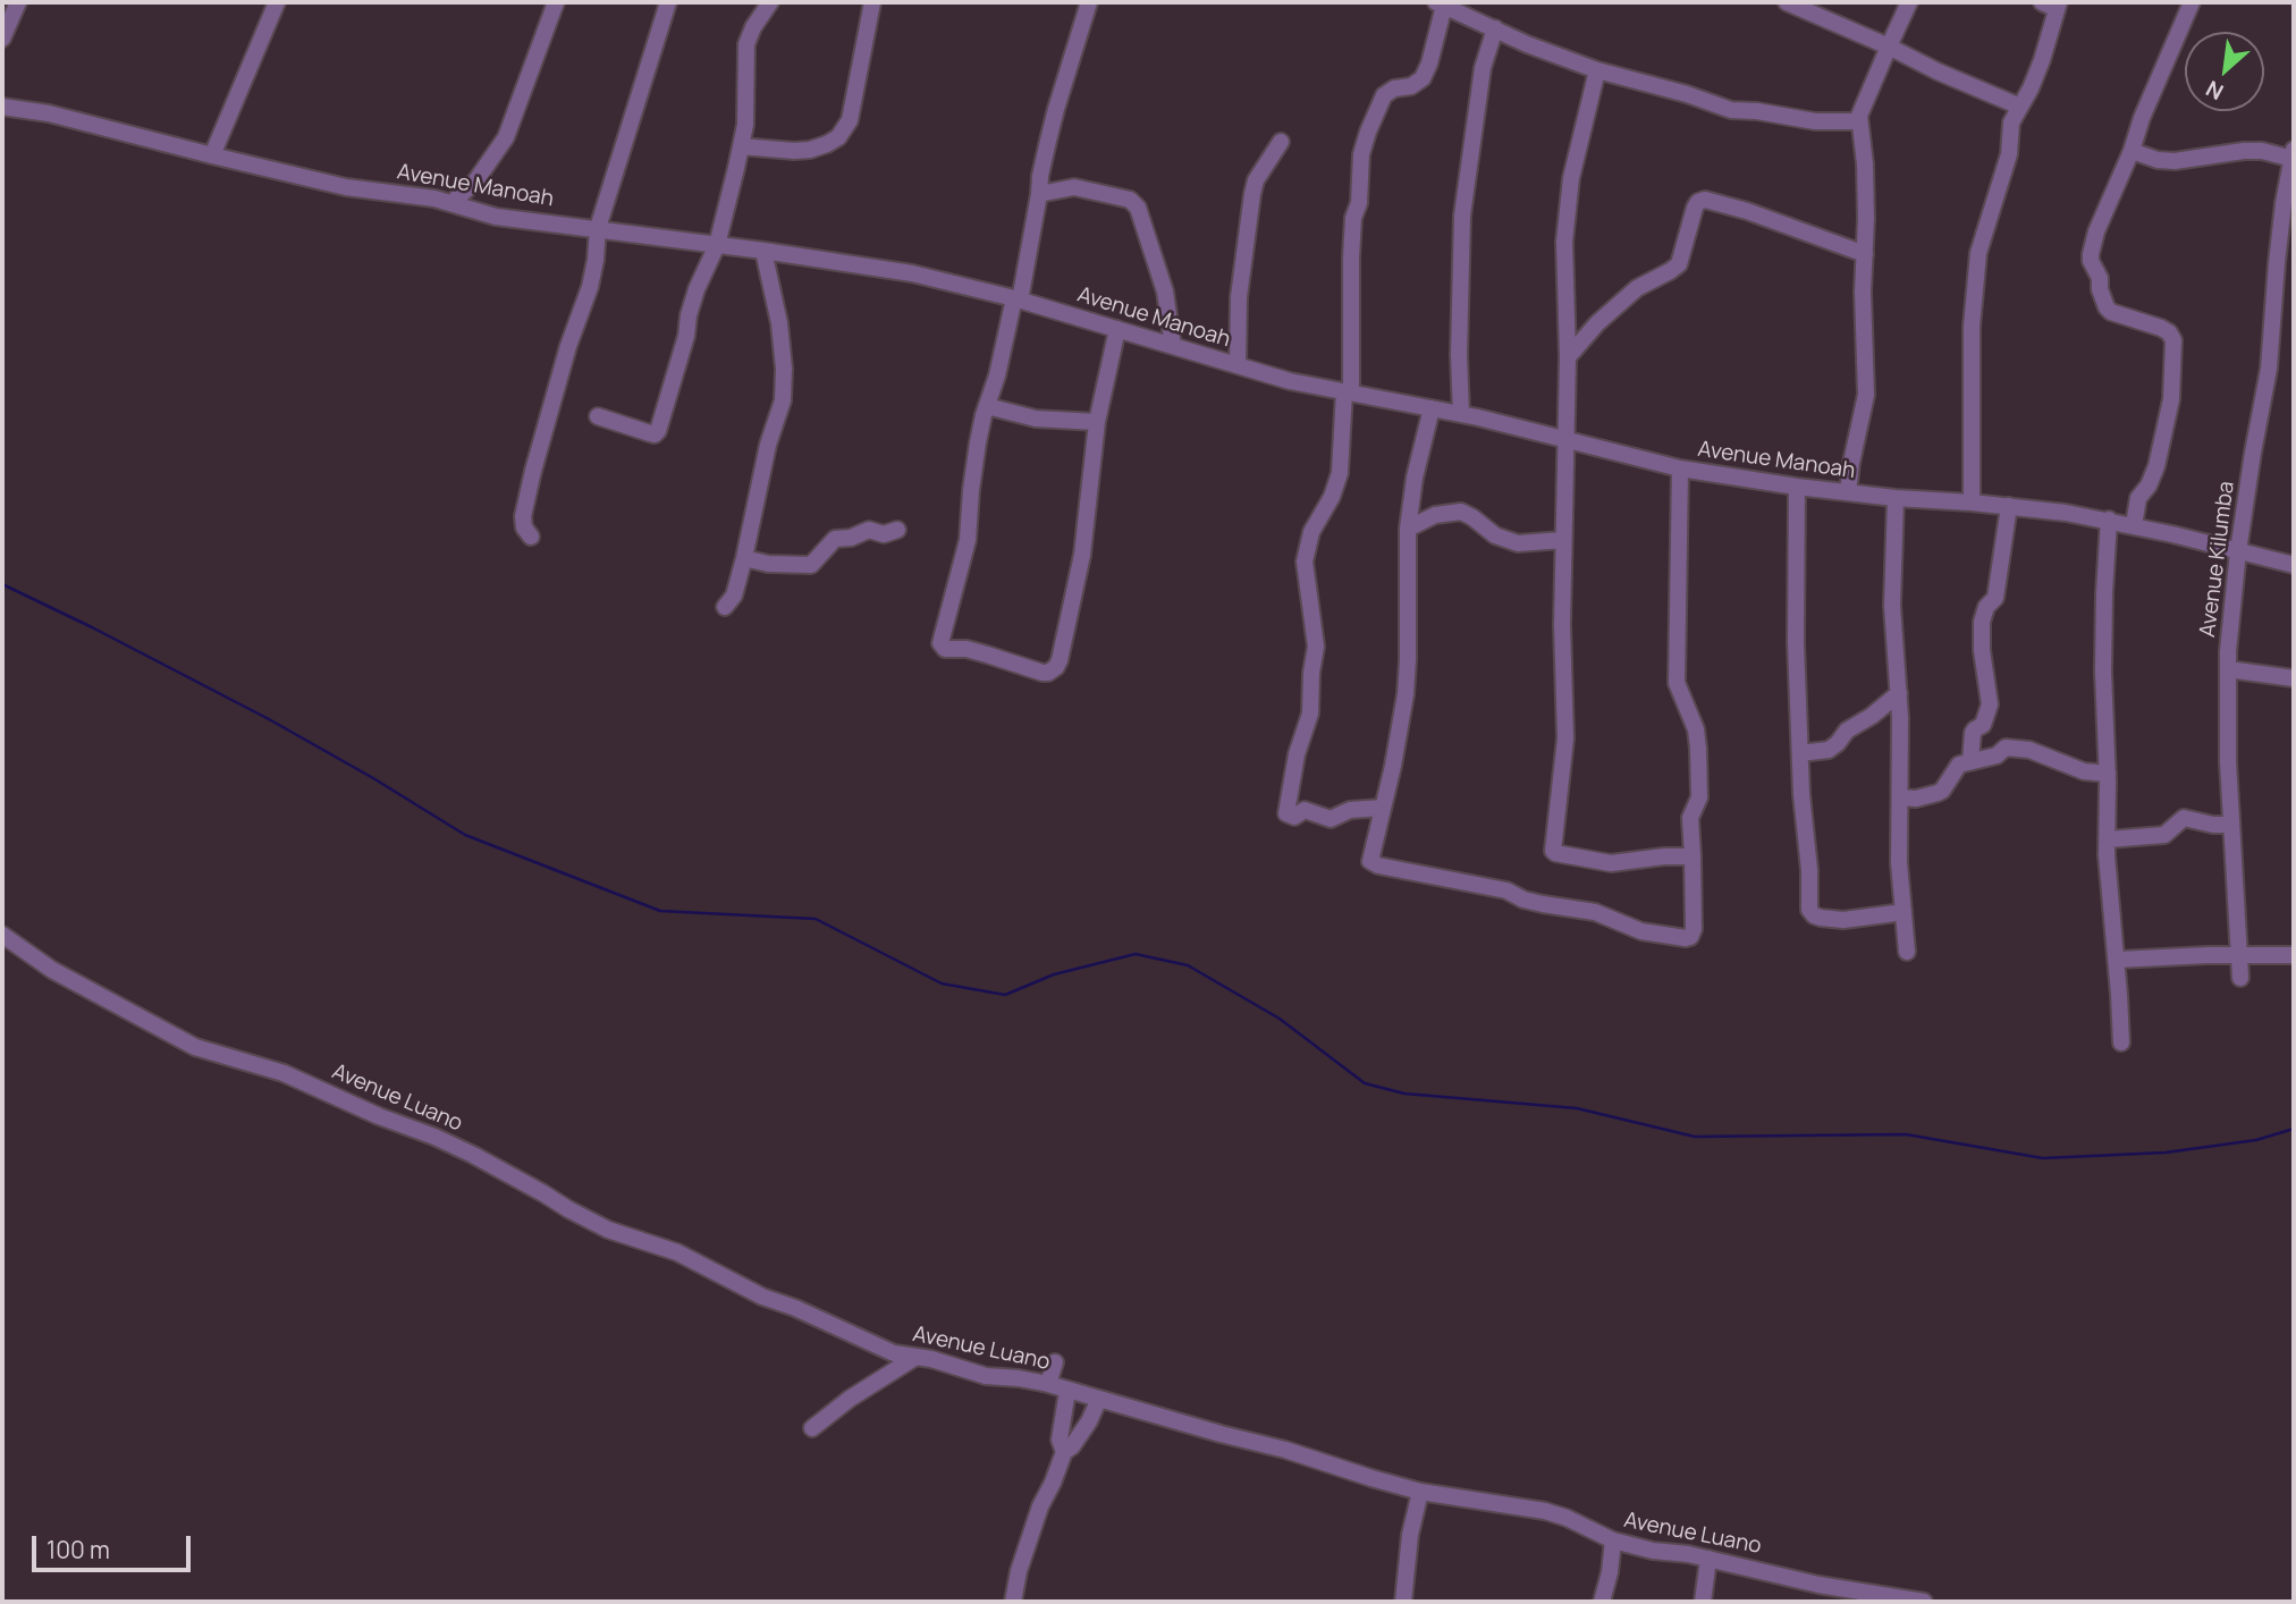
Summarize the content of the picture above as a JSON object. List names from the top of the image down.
{
  "streets": {
    "street": ["Avenue Manoah", "Avenue Kilumba", "Avenue Luano"]
  },
  "crossings": [
    ["Avenue Manoah", "Avenue Kilumba"]
  ],
  "scale_bar": "100 m",
  "north": "bottom left"
}
